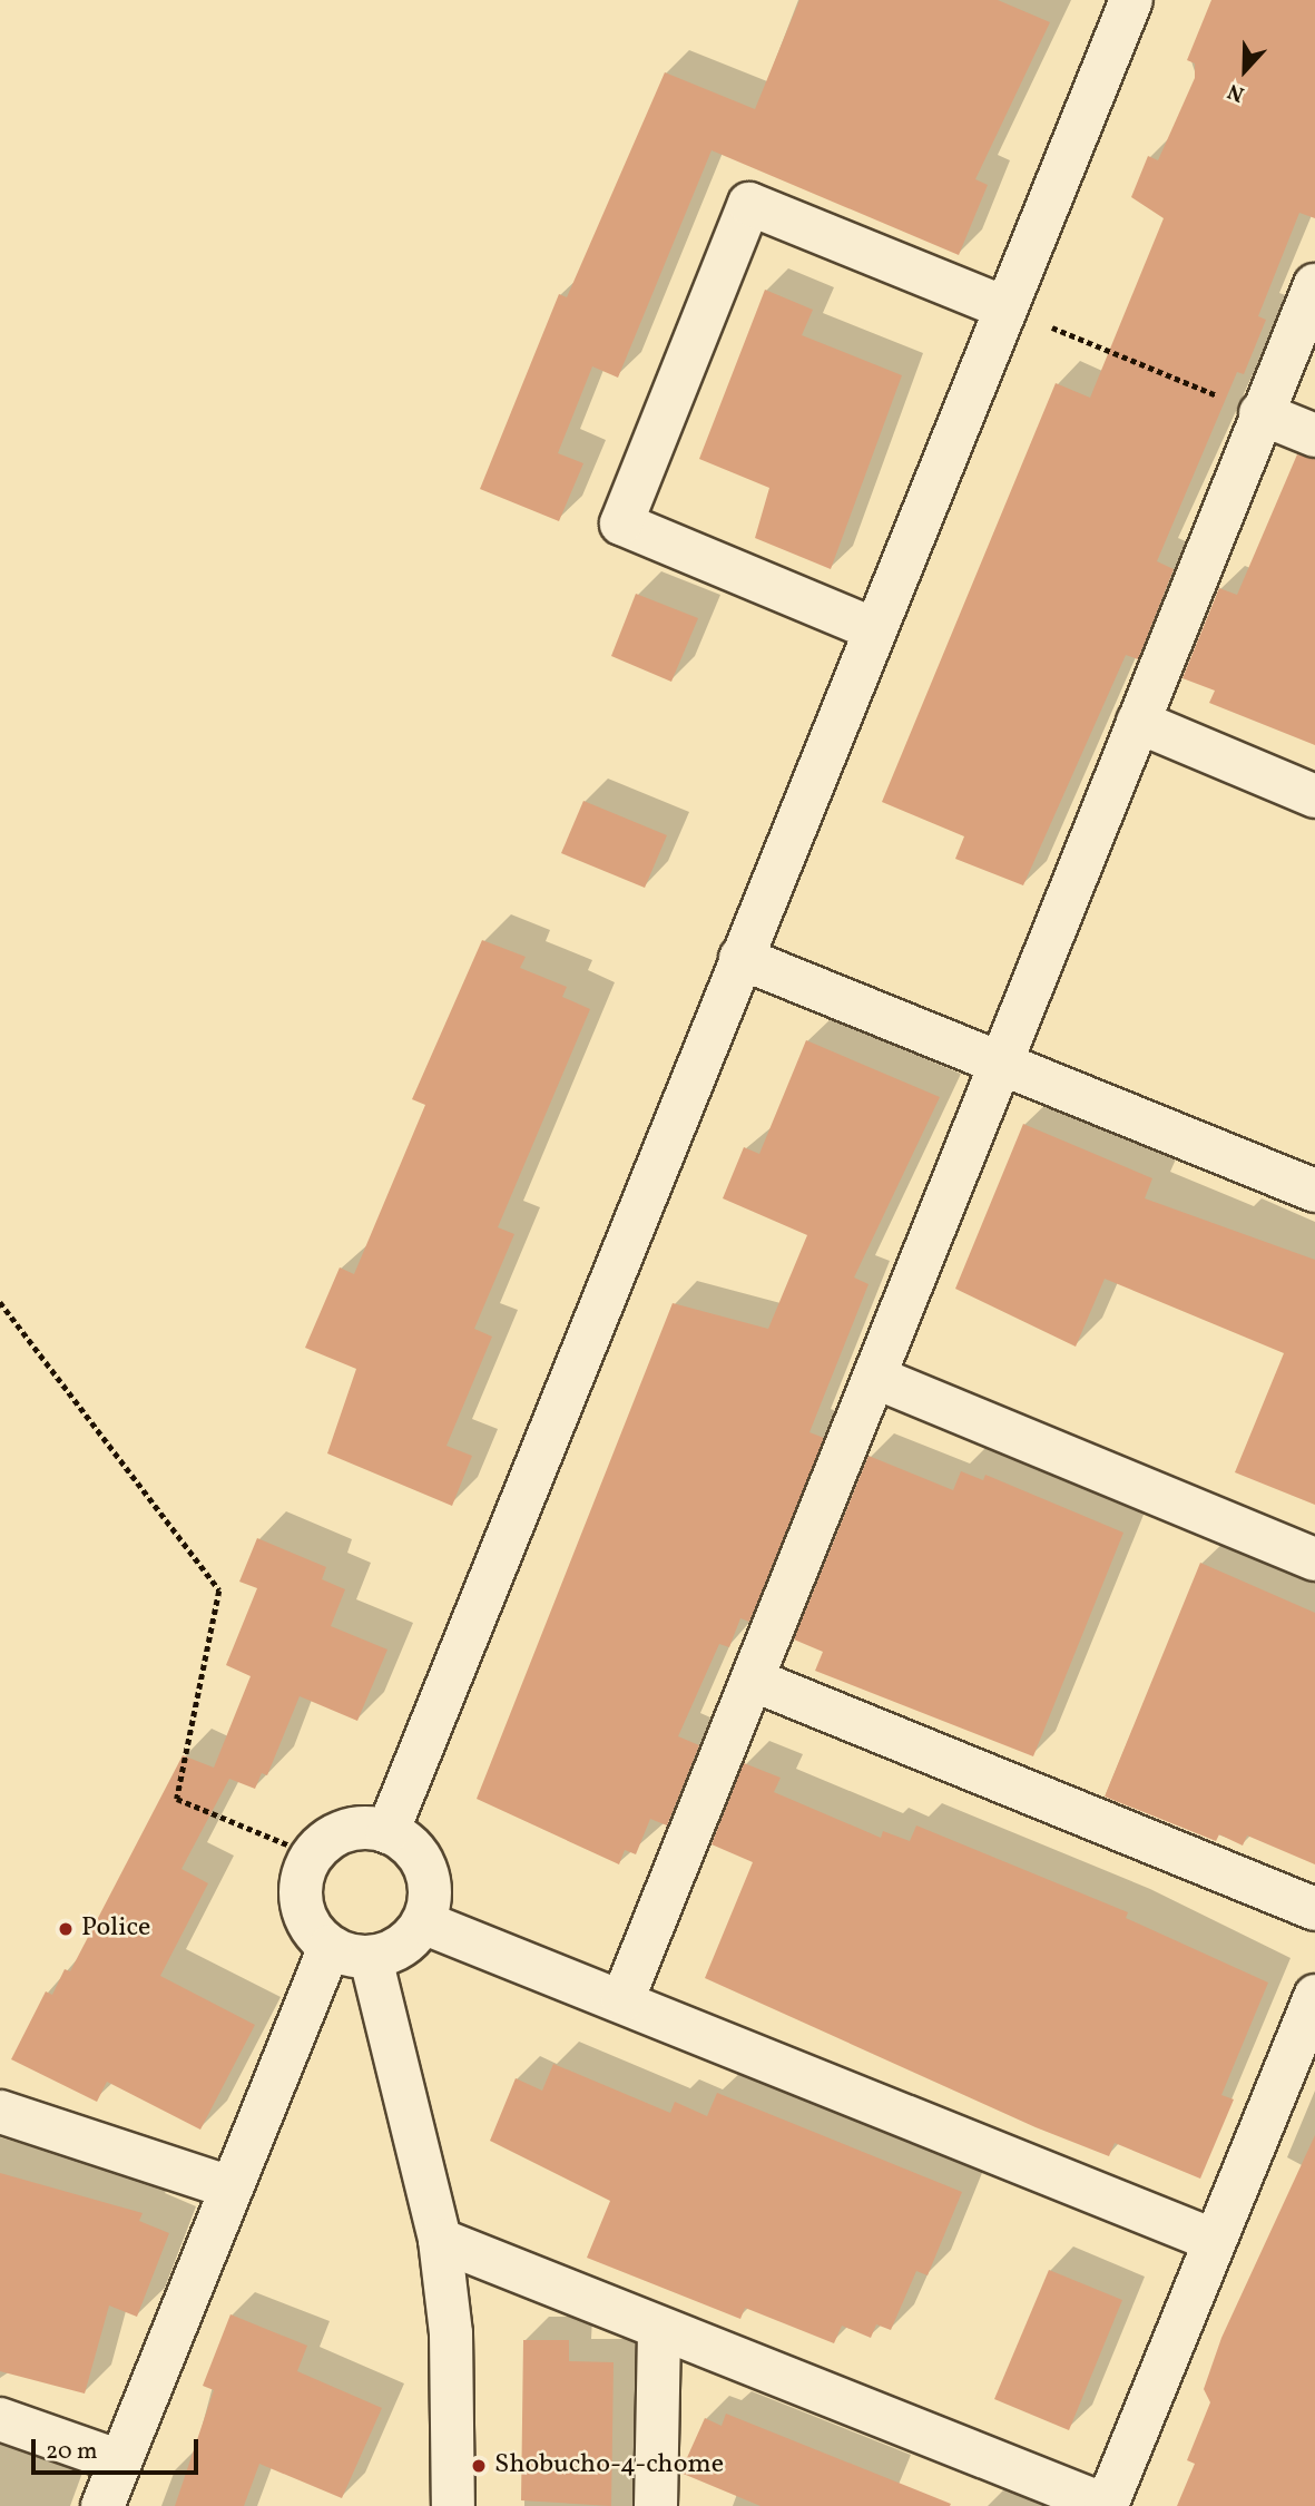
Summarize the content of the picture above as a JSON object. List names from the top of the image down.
{
  "places": ["Police", "Shobucho-4-chome"],
  "scale_bar": "20 m",
  "north": "bottom"
}
